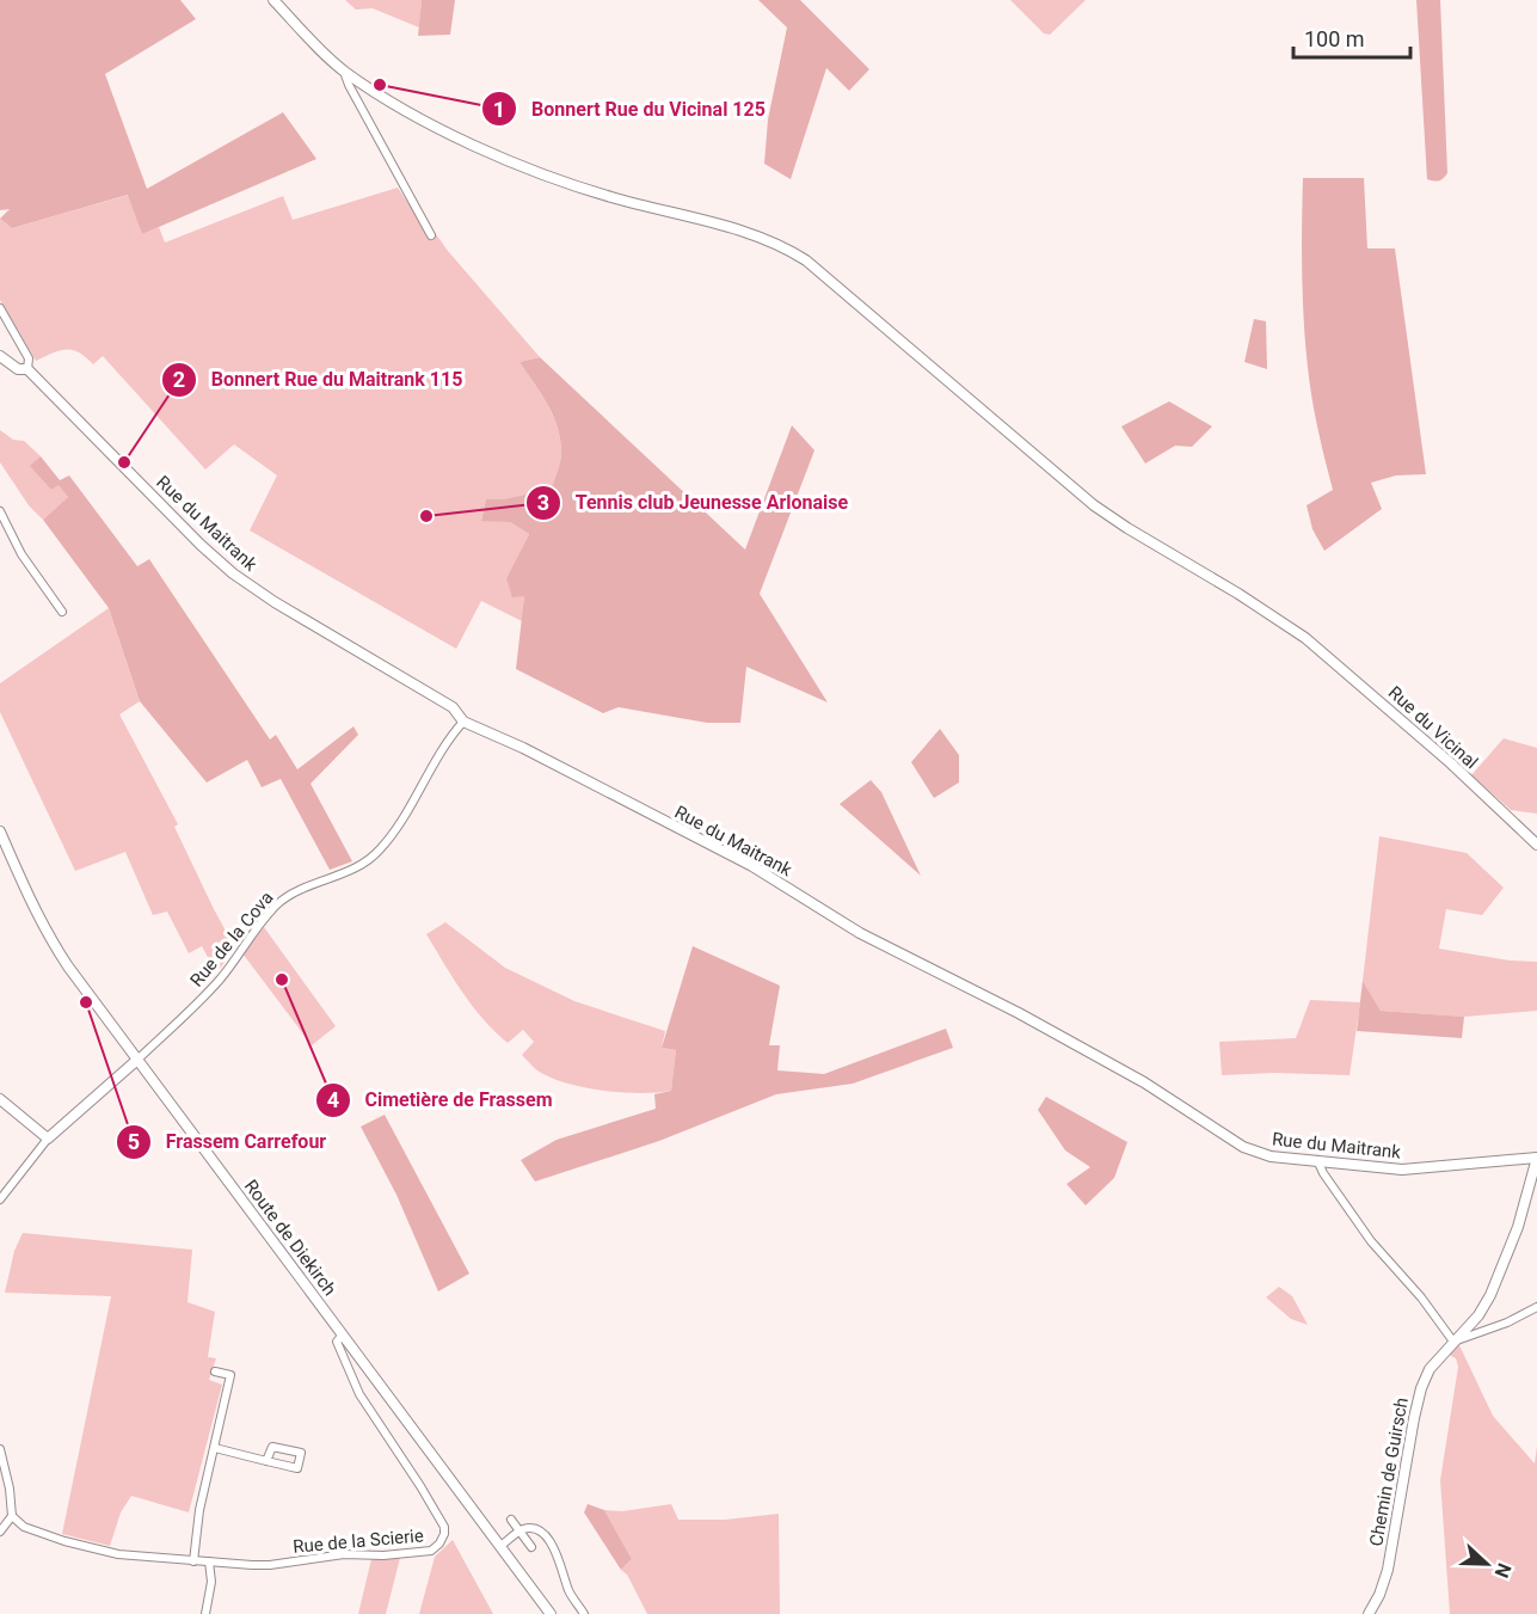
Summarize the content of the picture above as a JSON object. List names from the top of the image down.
{
  "streets": {
    "main road": ["Route de Diekirch"],
    "street": [
      "Rue du Maitrank",
      "Rue du Vicinal",
      "Rue de la Cova",
      "Chemin de Guirsch",
      "Rue de la Scierie"
    ]
  },
  "crossings": [
    ["Rue du Maitrank", "Rue de la Cova"],
    ["Rue du Maitrank", "Chemin de Guirsch"],
    ["Rue de la Cova", "Route de Diekirch"],
    ["Route de Diekirch", "Rue de la Scierie"]
  ],
  "places": [
    "Bonnert Rue du Vicinal 125",
    "Bonnert Rue du Maitrank 115",
    "Tennis club Jeunesse Arlonaise",
    "Cimetière de Frassem",
    "Frassem Carrefour"
  ],
  "scale_bar": "100 m",
  "north": "right"
}
